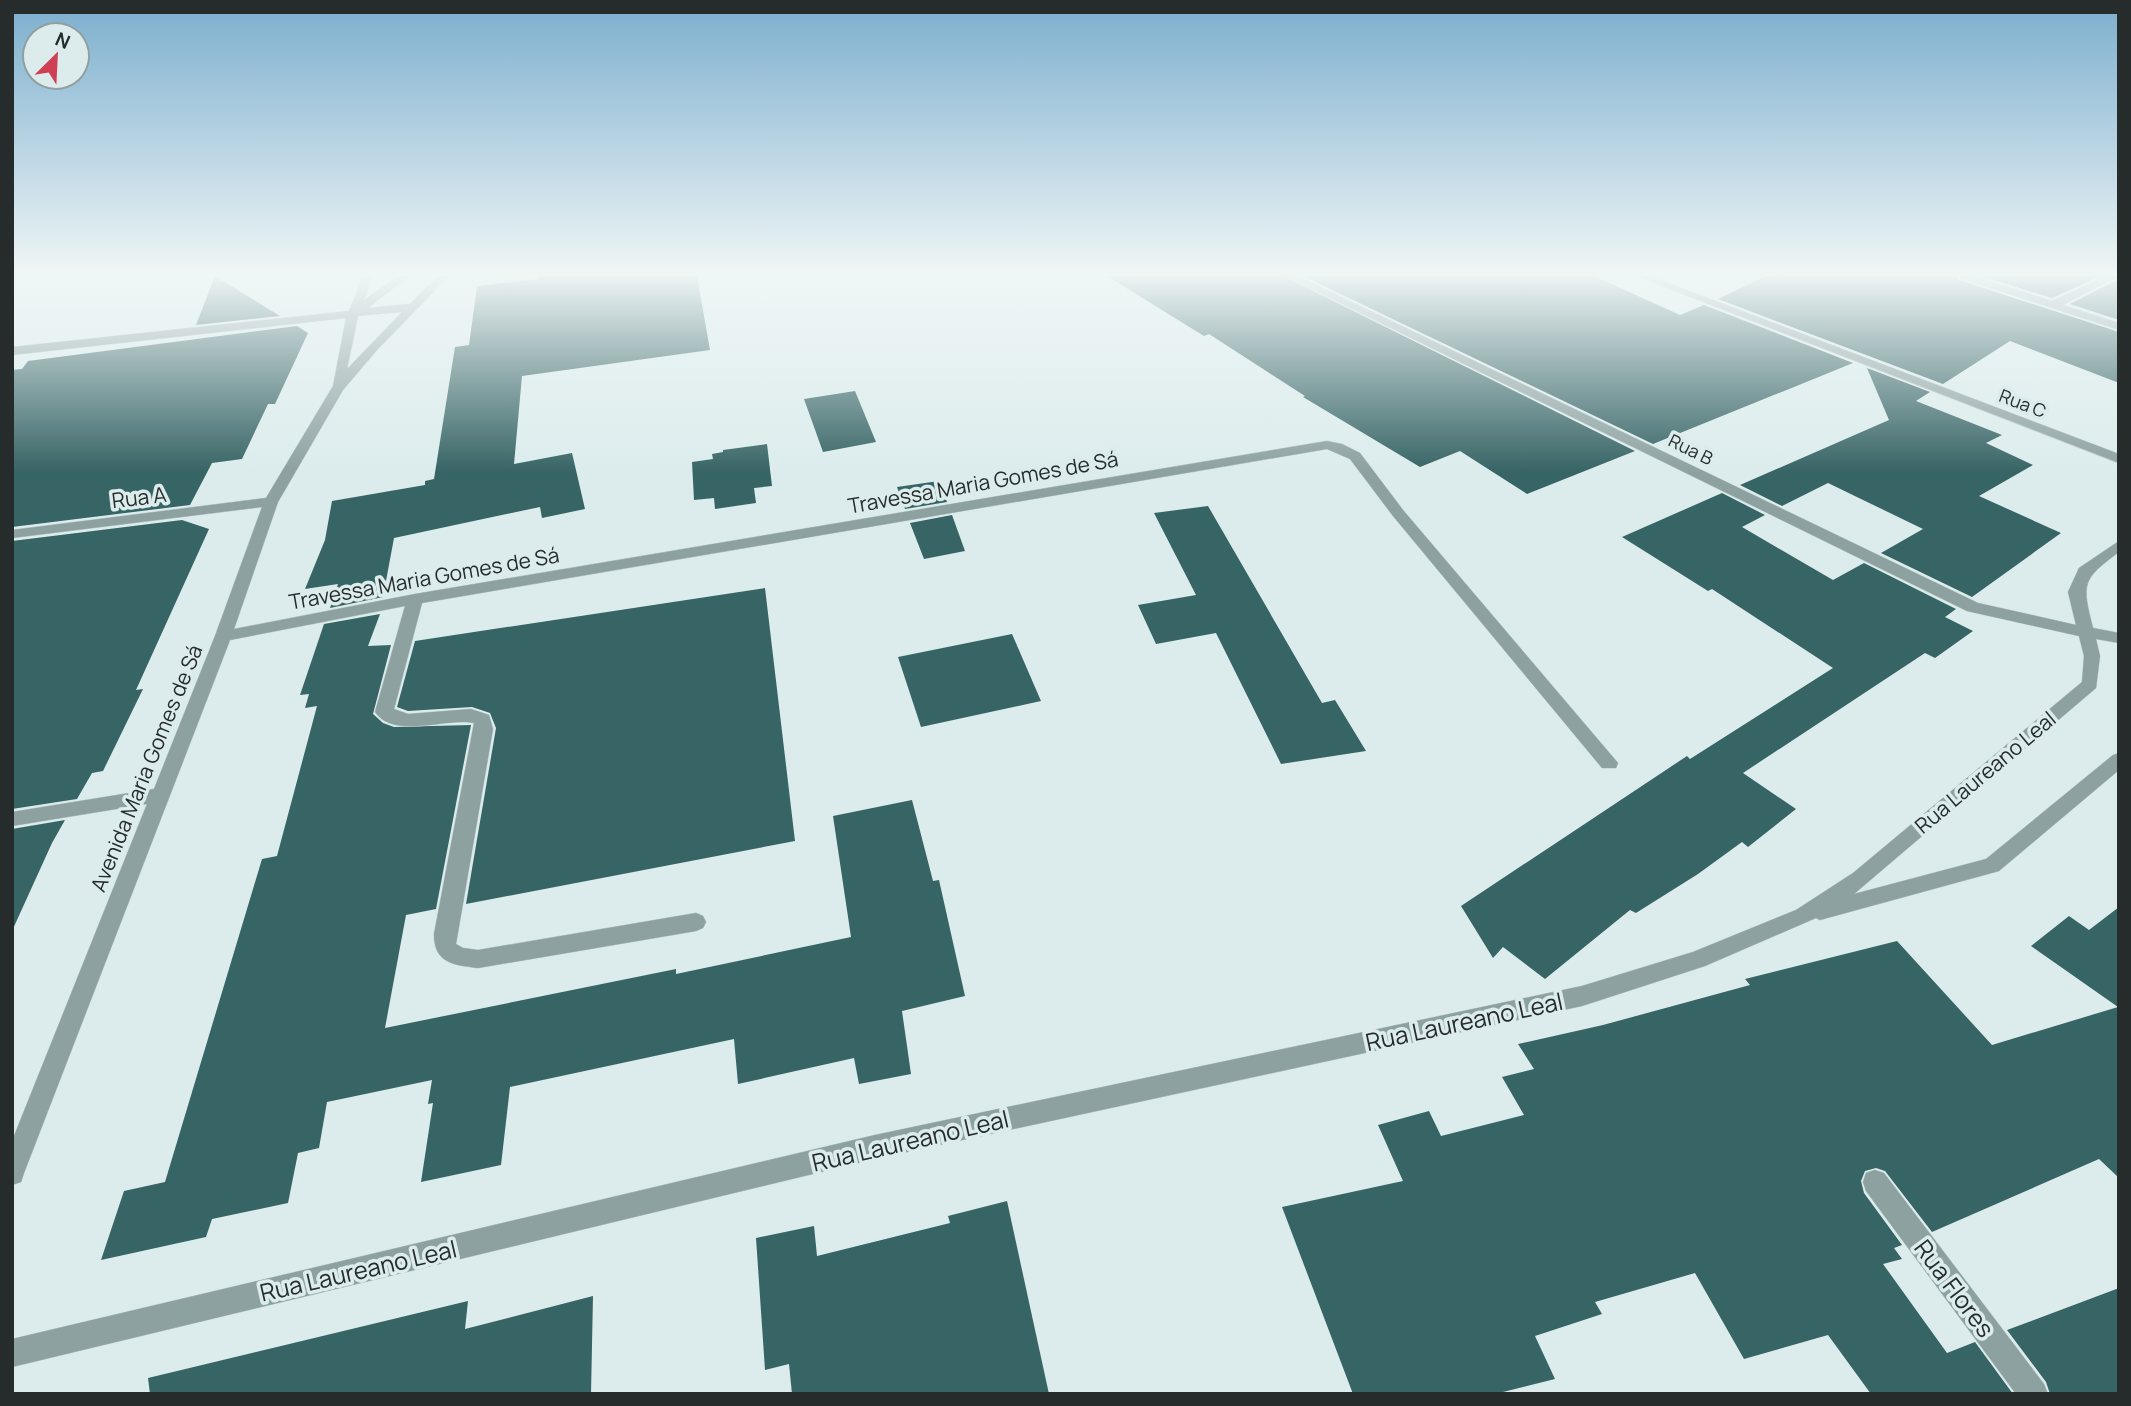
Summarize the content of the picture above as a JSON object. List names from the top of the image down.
{
  "streets": {
    "street": [
      "Rua C",
      "Rua B",
      "Travessa Maria Gomes de Sá",
      "Rua A",
      "Avenida Maria Gomes de Sá",
      "Rua Laureano Leal",
      "Rua Flores"
    ]
  },
  "crossings": [
    ["Rua B", "Rua Laureano Leal"],
    ["Travessa Maria Gomes de Sá", "Avenida Maria Gomes de Sá"],
    ["Rua A", "Avenida Maria Gomes de Sá"]
  ],
  "north": "top right"
}
